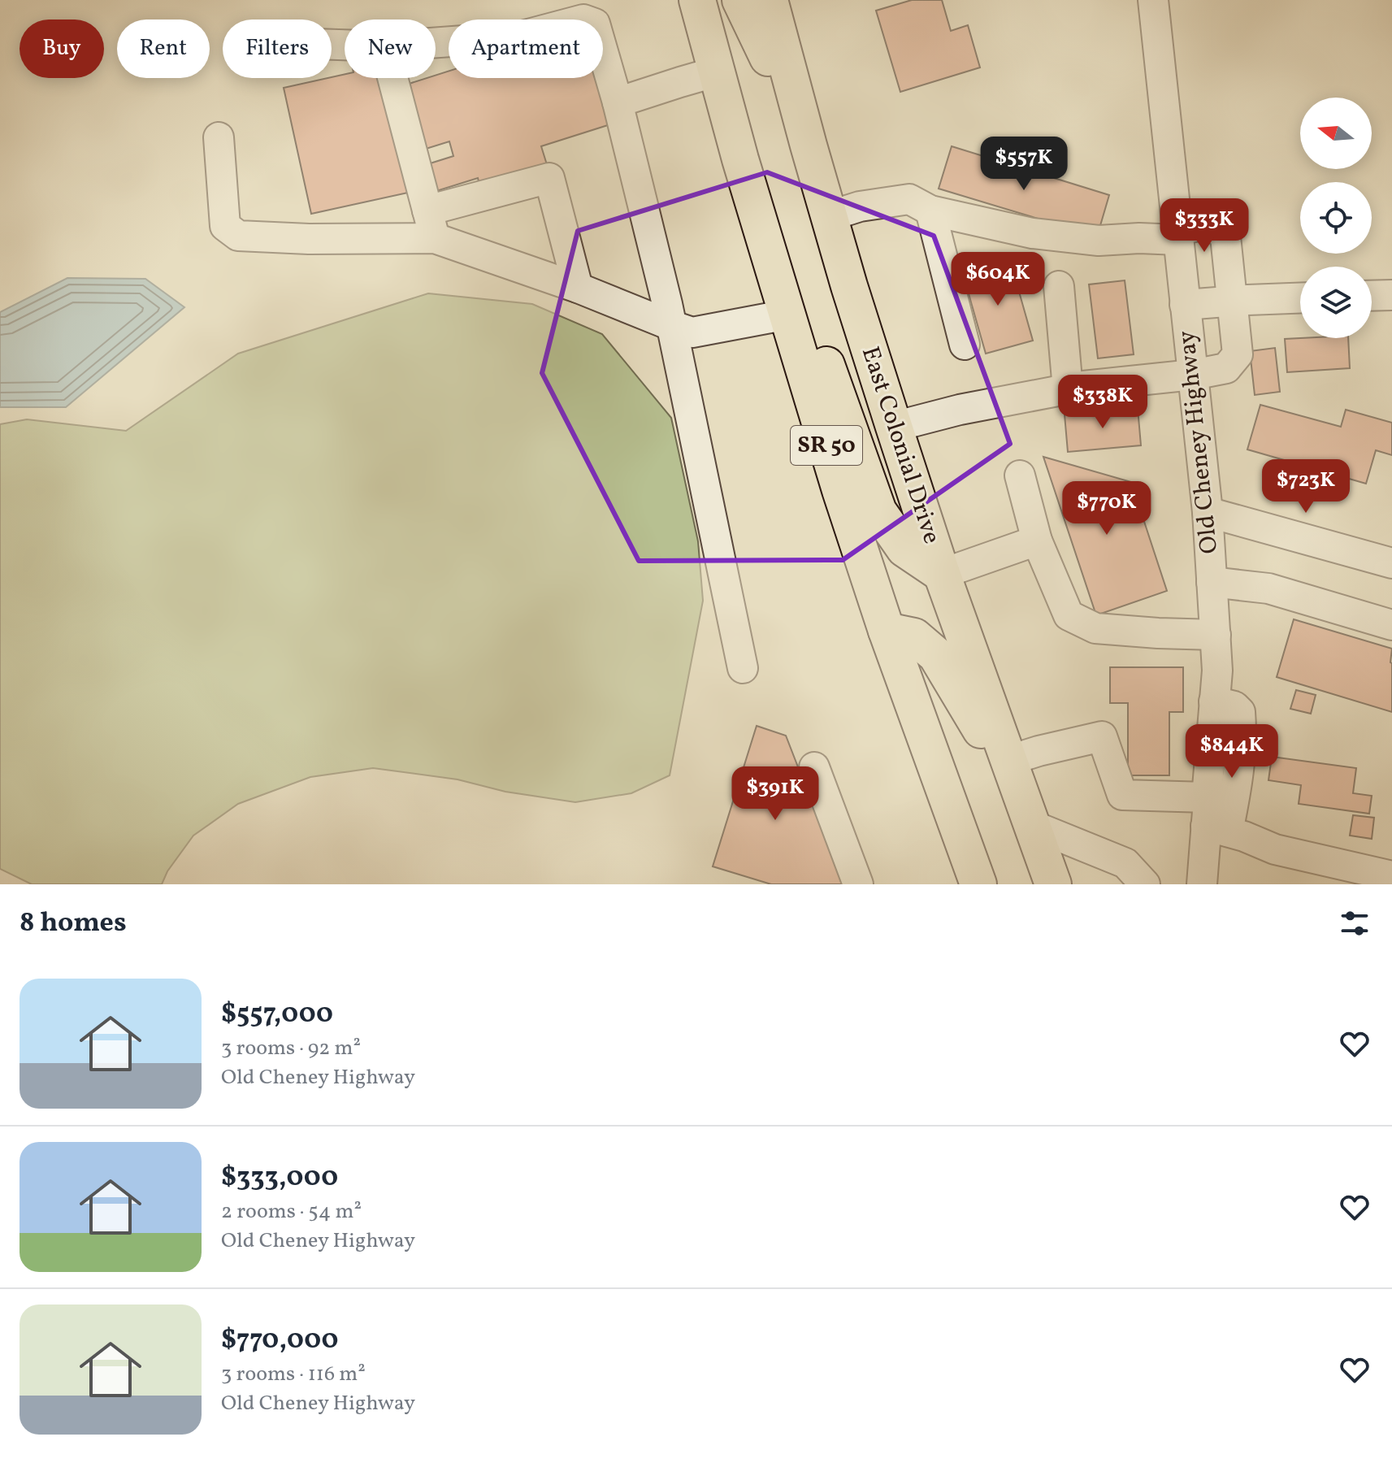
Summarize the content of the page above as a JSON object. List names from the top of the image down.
{
  "streets": {
    "highway": ["SR 50", "East Colonial Drive"],
    "street": ["Old Cheney Highway"]
  },
  "north": "left",
  "page": {
    "chip": [
      "Buy",
      "Rent",
      "Filters",
      "New",
      "Apartment"
    ],
    "price": [
      "$557K",
      "$333K",
      "$604K",
      "$338K",
      "$723K",
      "$770K",
      "$844K",
      "$391K"
    ],
    "heading": "8 homes",
    "list": [
      {
        "name": "$557,000",
        "note": "3 rooms · 92 m² · Old Cheney Highway"
      },
      {
        "name": "$333,000",
        "note": "2 rooms · 54 m² · Old Cheney Highway"
      },
      {
        "name": "$770,000",
        "note": "3 rooms · 116 m² · Old Cheney Highway"
      }
    ]
  }
}
